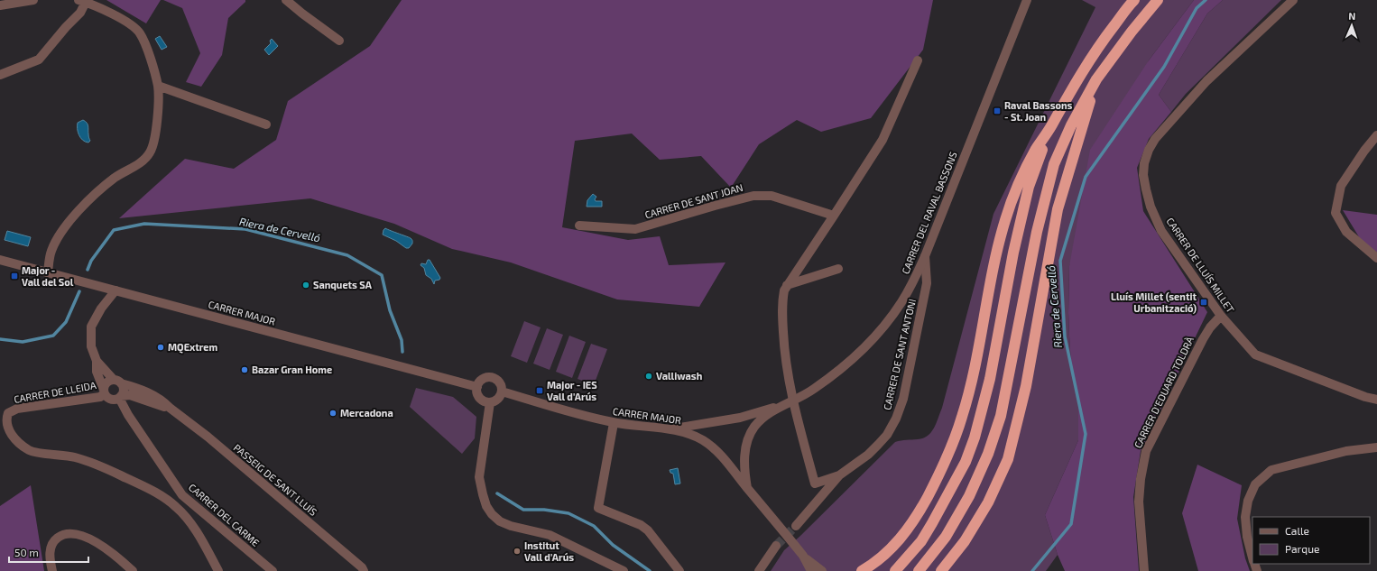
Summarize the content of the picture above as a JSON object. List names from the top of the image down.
{
  "streets": {
    "street": [
      "CARRER DE SANT JOAN",
      "CARRER DEL RAVAL BASSONS",
      "CARRER DE LLUÍS MILLET",
      "CARRER MAJOR",
      "CARRER DE SANT ANTONI",
      "CARRER DE LLEIDA",
      "CARRER D'EDUARD TOLDRÀ",
      "PASSEIG DE SANT LLUÍS",
      "CARRER DEL CARME"
    ]
  },
  "crossings": [
    ["CARRER DEL RAVAL BASSONS", "CARRER DE SANT ANTONI"],
    ["CARRER DE LLUÍS MILLET", "CARRER D'EDUARD TOLDRÀ"],
    ["CARRER DE LLEIDA", "PASSEIG DE SANT LLUÍS"],
    ["CARRER DE LLEIDA", "CARRER DEL CARME"],
    ["PASSEIG DE SANT LLUÍS", "CARRER DEL CARME"]
  ],
  "water": ["Riera de Cervelló"],
  "places": {
    "transit": [
      "Raval Bassons - St. Joan",
      "Major - Vall del Sol",
      "Lluís Millet (sentit Urbanització)",
      "Major - IES Vall d'Arús"
    ],
    "other": [
      "Sanquets SA",
      "MQExtrem",
      "Bazar Gran Home",
      "Valliwash",
      "Mercadona",
      "Institut Vall d'Arús"
    ]
  },
  "legend": ["Calle", "Parque"],
  "scale_bar": "50 m",
  "north": "top"
}
